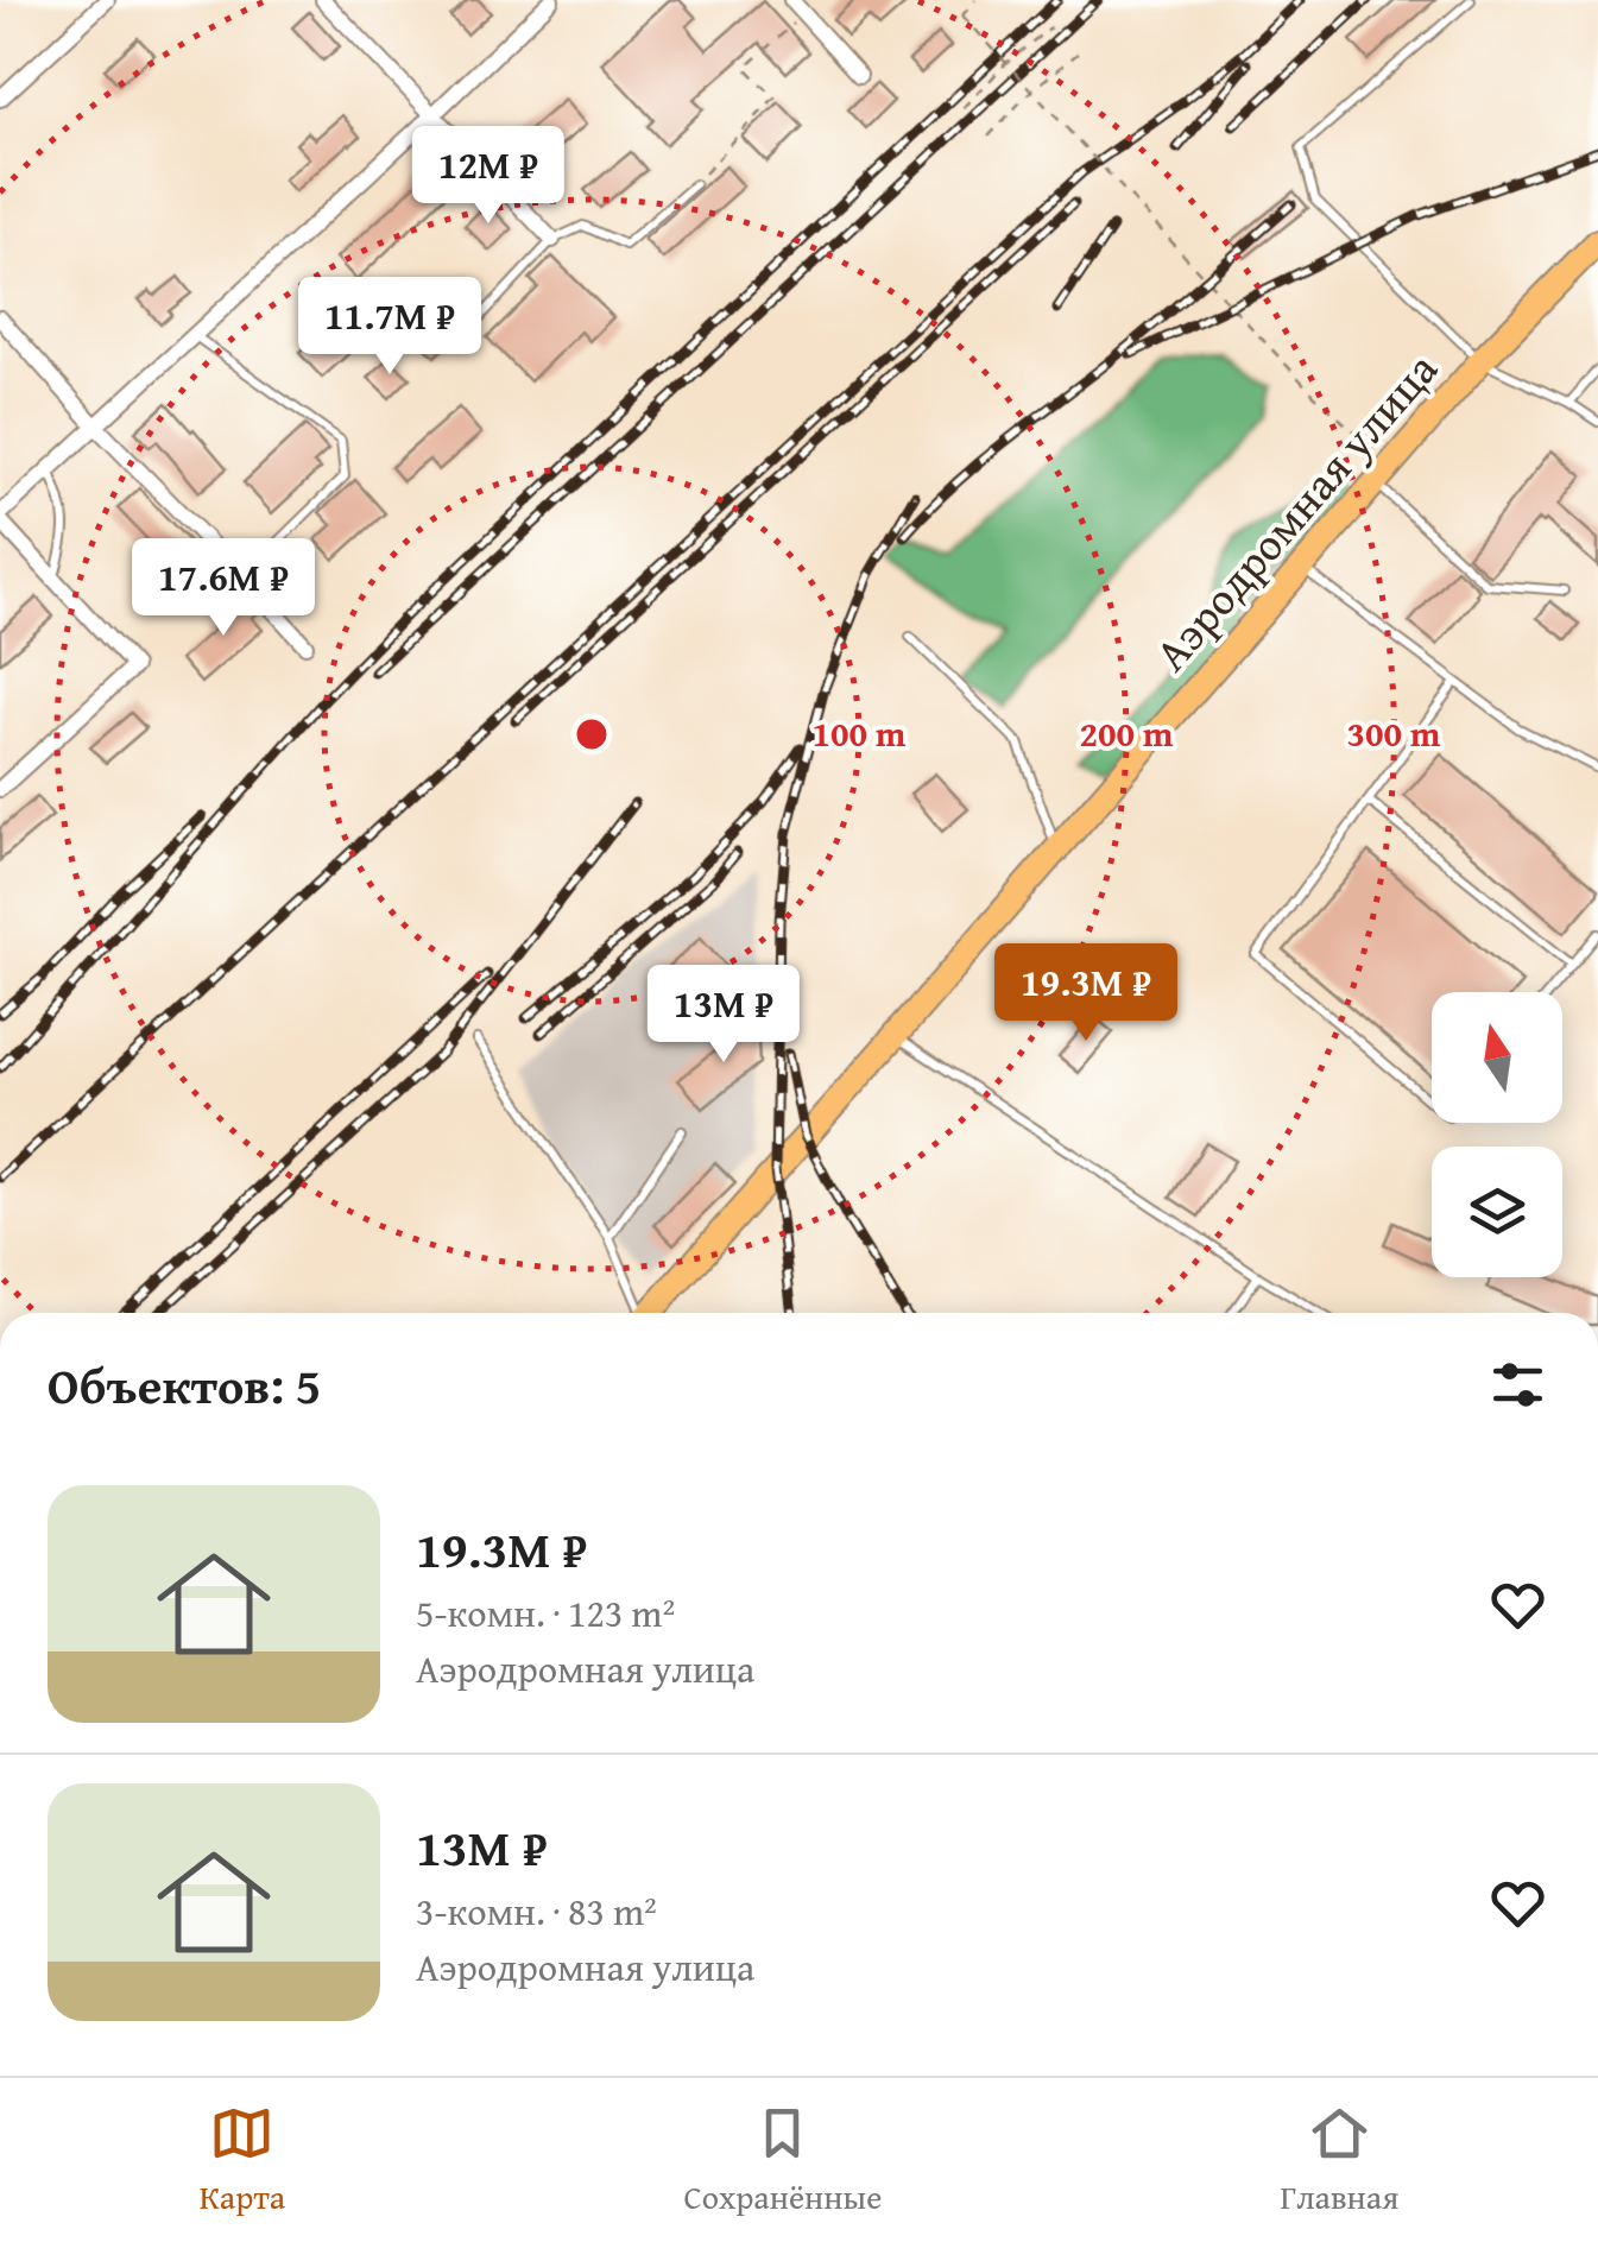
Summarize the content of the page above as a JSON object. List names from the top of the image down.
{
  "streets": {
    "main road": ["Аэродромная улица"]
  },
  "north": "top",
  "page": {
    "price": [
      "12M ₽",
      "11.7M ₽",
      "17.6M ₽",
      "19.3M ₽",
      "13M ₽"
    ],
    "heading": "Объектов: 5",
    "list": [
      {
        "name": "19.3M ₽",
        "note": "5-комн. · 123 m² · Аэродромная улица"
      },
      {
        "name": "13M ₽",
        "note": "3-комн. · 83 m² · Аэродромная улица"
      }
    ],
    "tabs": ["Карта", "Сохранённые", "Главная"]
  },
  "rings": ["100 m", "200 m", "300 m"]
}
